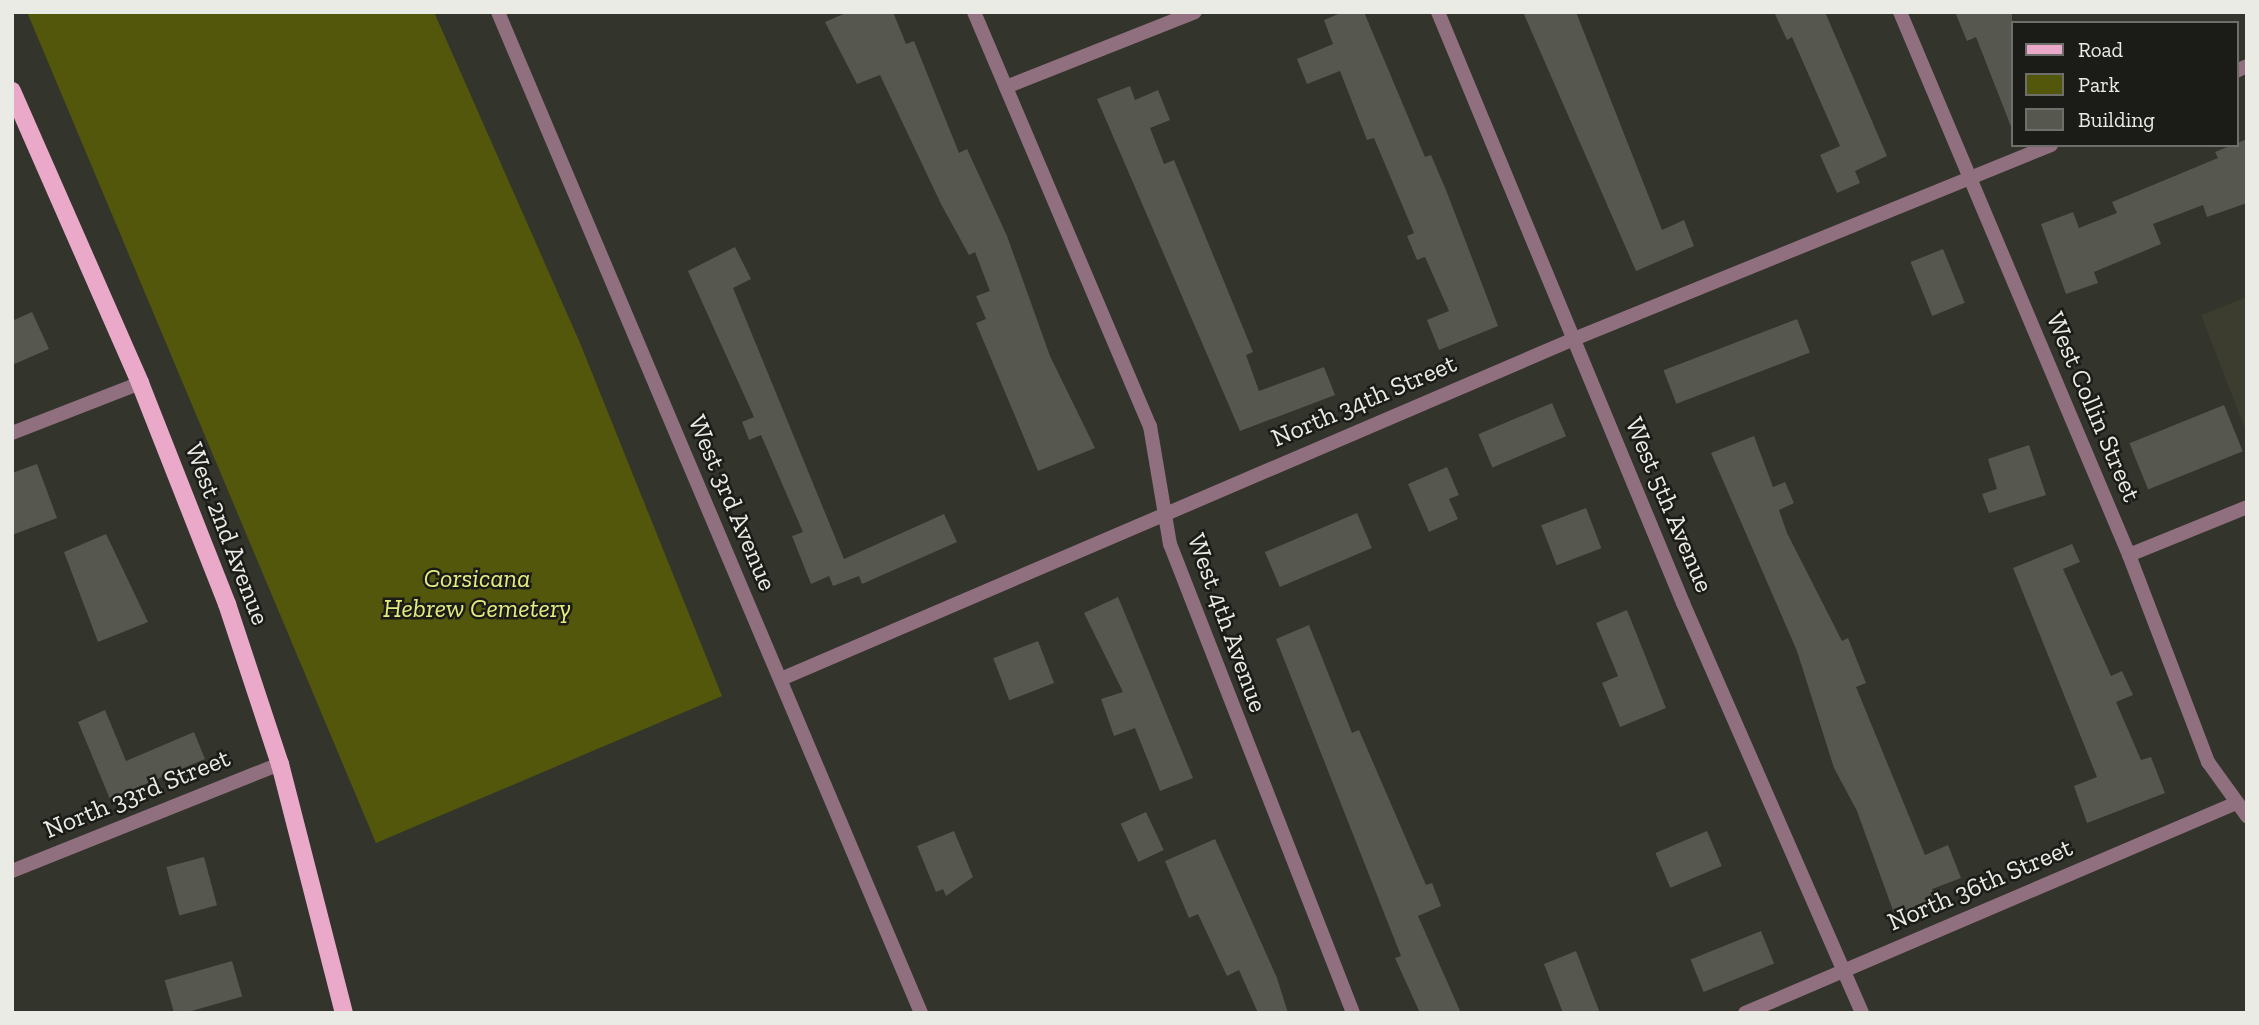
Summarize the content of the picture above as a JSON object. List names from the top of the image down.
{
  "streets": {
    "main road": ["West 2nd Avenue"],
    "street": [
      "North 34th Street",
      "West Collin Street",
      "West 3rd Avenue",
      "West 5th Avenue",
      "West 4th Avenue",
      "North 33rd Street",
      "North 36th Street"
    ]
  },
  "crossings": [
    ["North 34th Street", "West Collin Street"],
    ["North 34th Street", "West 3rd Avenue"],
    ["North 34th Street", "West 5th Avenue"],
    ["North 34th Street", "West 4th Avenue"],
    ["West Collin Street", "North 36th Street"],
    ["West 5th Avenue", "North 36th Street"],
    ["West 2nd Avenue", "North 33rd Street"]
  ],
  "parks": ["Corsicana Hebrew Cemetery"],
  "legend": ["Road", "Park", "Building"]
}
